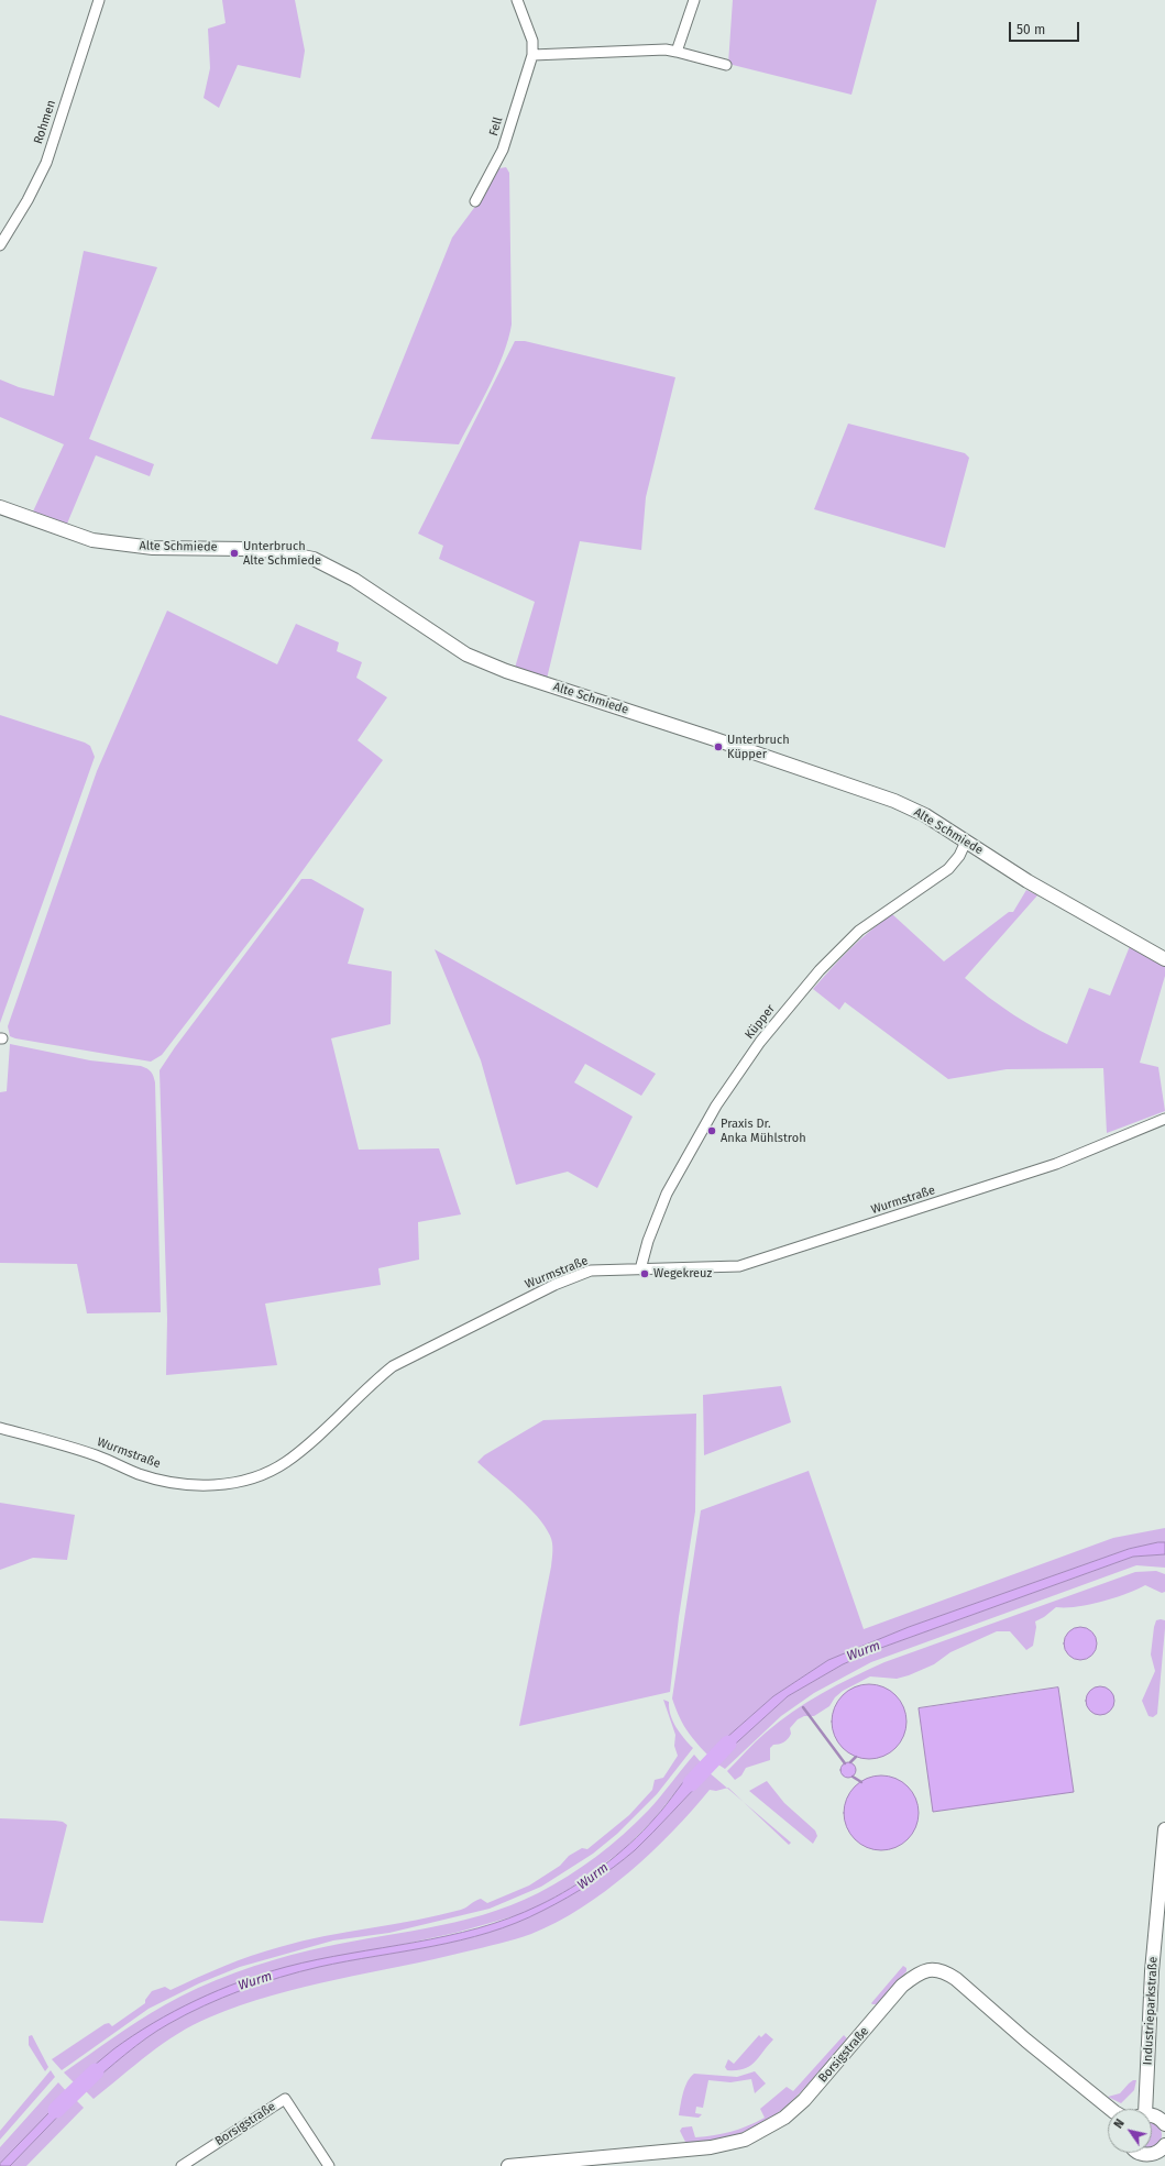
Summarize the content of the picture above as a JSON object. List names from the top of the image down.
{
  "streets": {
    "street": [
      "Rohmen",
      "Fell",
      "Alte Schmiede",
      "Küpper",
      "Wurmstraße",
      "Industrieparkstraße",
      "Borsigstraße"
    ]
  },
  "crossings": [
    ["Alte Schmiede", "Küpper"],
    ["Küpper", "Wurmstraße"]
  ],
  "water": ["Wurm"],
  "places": [
    "Unterbruch Alte Schmiede",
    "Unterbruch Küpper",
    "Praxis Dr. Anka Mühlstroh",
    "Wegekreuz"
  ],
  "scale_bar": "50 m",
  "north": "top left"
}
